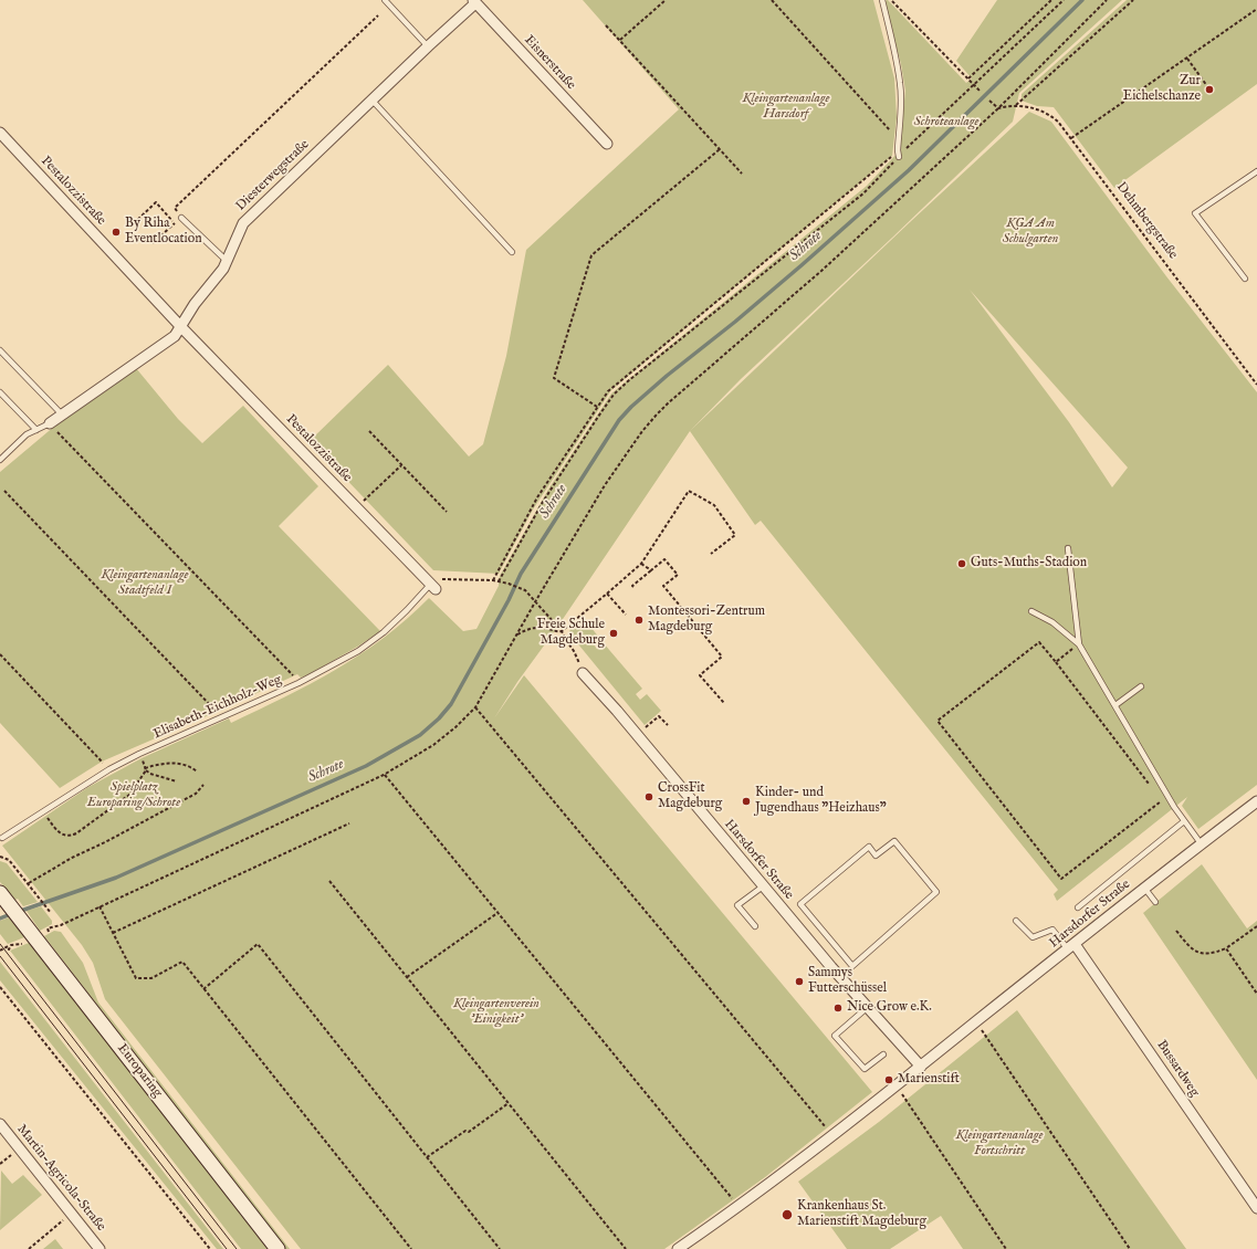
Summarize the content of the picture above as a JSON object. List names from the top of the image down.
{
  "streets": {
    "main road": ["Europaring"],
    "street": [
      "Eisnerstraße",
      "Diesterwegstraße",
      "Pestalozzistraße",
      "Harsdorfer Straße",
      "Bussardweg",
      "Martin-Agricola-Straße"
    ],
    "lane": ["Elisabeth-Eichholz-Weg"],
    "path": ["Dehmbergstraße"]
  },
  "crossings": [
    ["Eisnerstraße", "Diesterwegstraße"],
    ["Diesterwegstraße", "Pestalozzistraße"],
    ["Pestalozzistraße", "Elisabeth-Eichholz-Weg"],
    ["Harsdorfer Straße", "Bussardweg"]
  ],
  "water": ["Schrote"],
  "parks": [
    "Kleingartenanlage Harsdorf",
    "Schroteanlage",
    "KGA Am Schulgarten",
    "Kleingartenanlage Stadtfeld I",
    "Spielplatz Europaring/Schrote",
    "Kleingartenverein 'Einigkeit'",
    "Kleingartenanlage Fortschritt"
  ],
  "places": [
    "Zur Eichelschanze",
    "By Riha Eventlocation",
    "Guts-Muths-Stadion",
    "Montessori-Zentrum Magdeburg",
    "Freie Schule Magdeburg",
    "CrossFit Magdeburg",
    "Kinder- und Jugendhaus \"Heizhaus\"",
    "Sammys Futterschüssel",
    "Nice Grow e.K.",
    "Marienstift",
    "Krankenhaus St. Marienstift Magdeburg"
  ]
}
